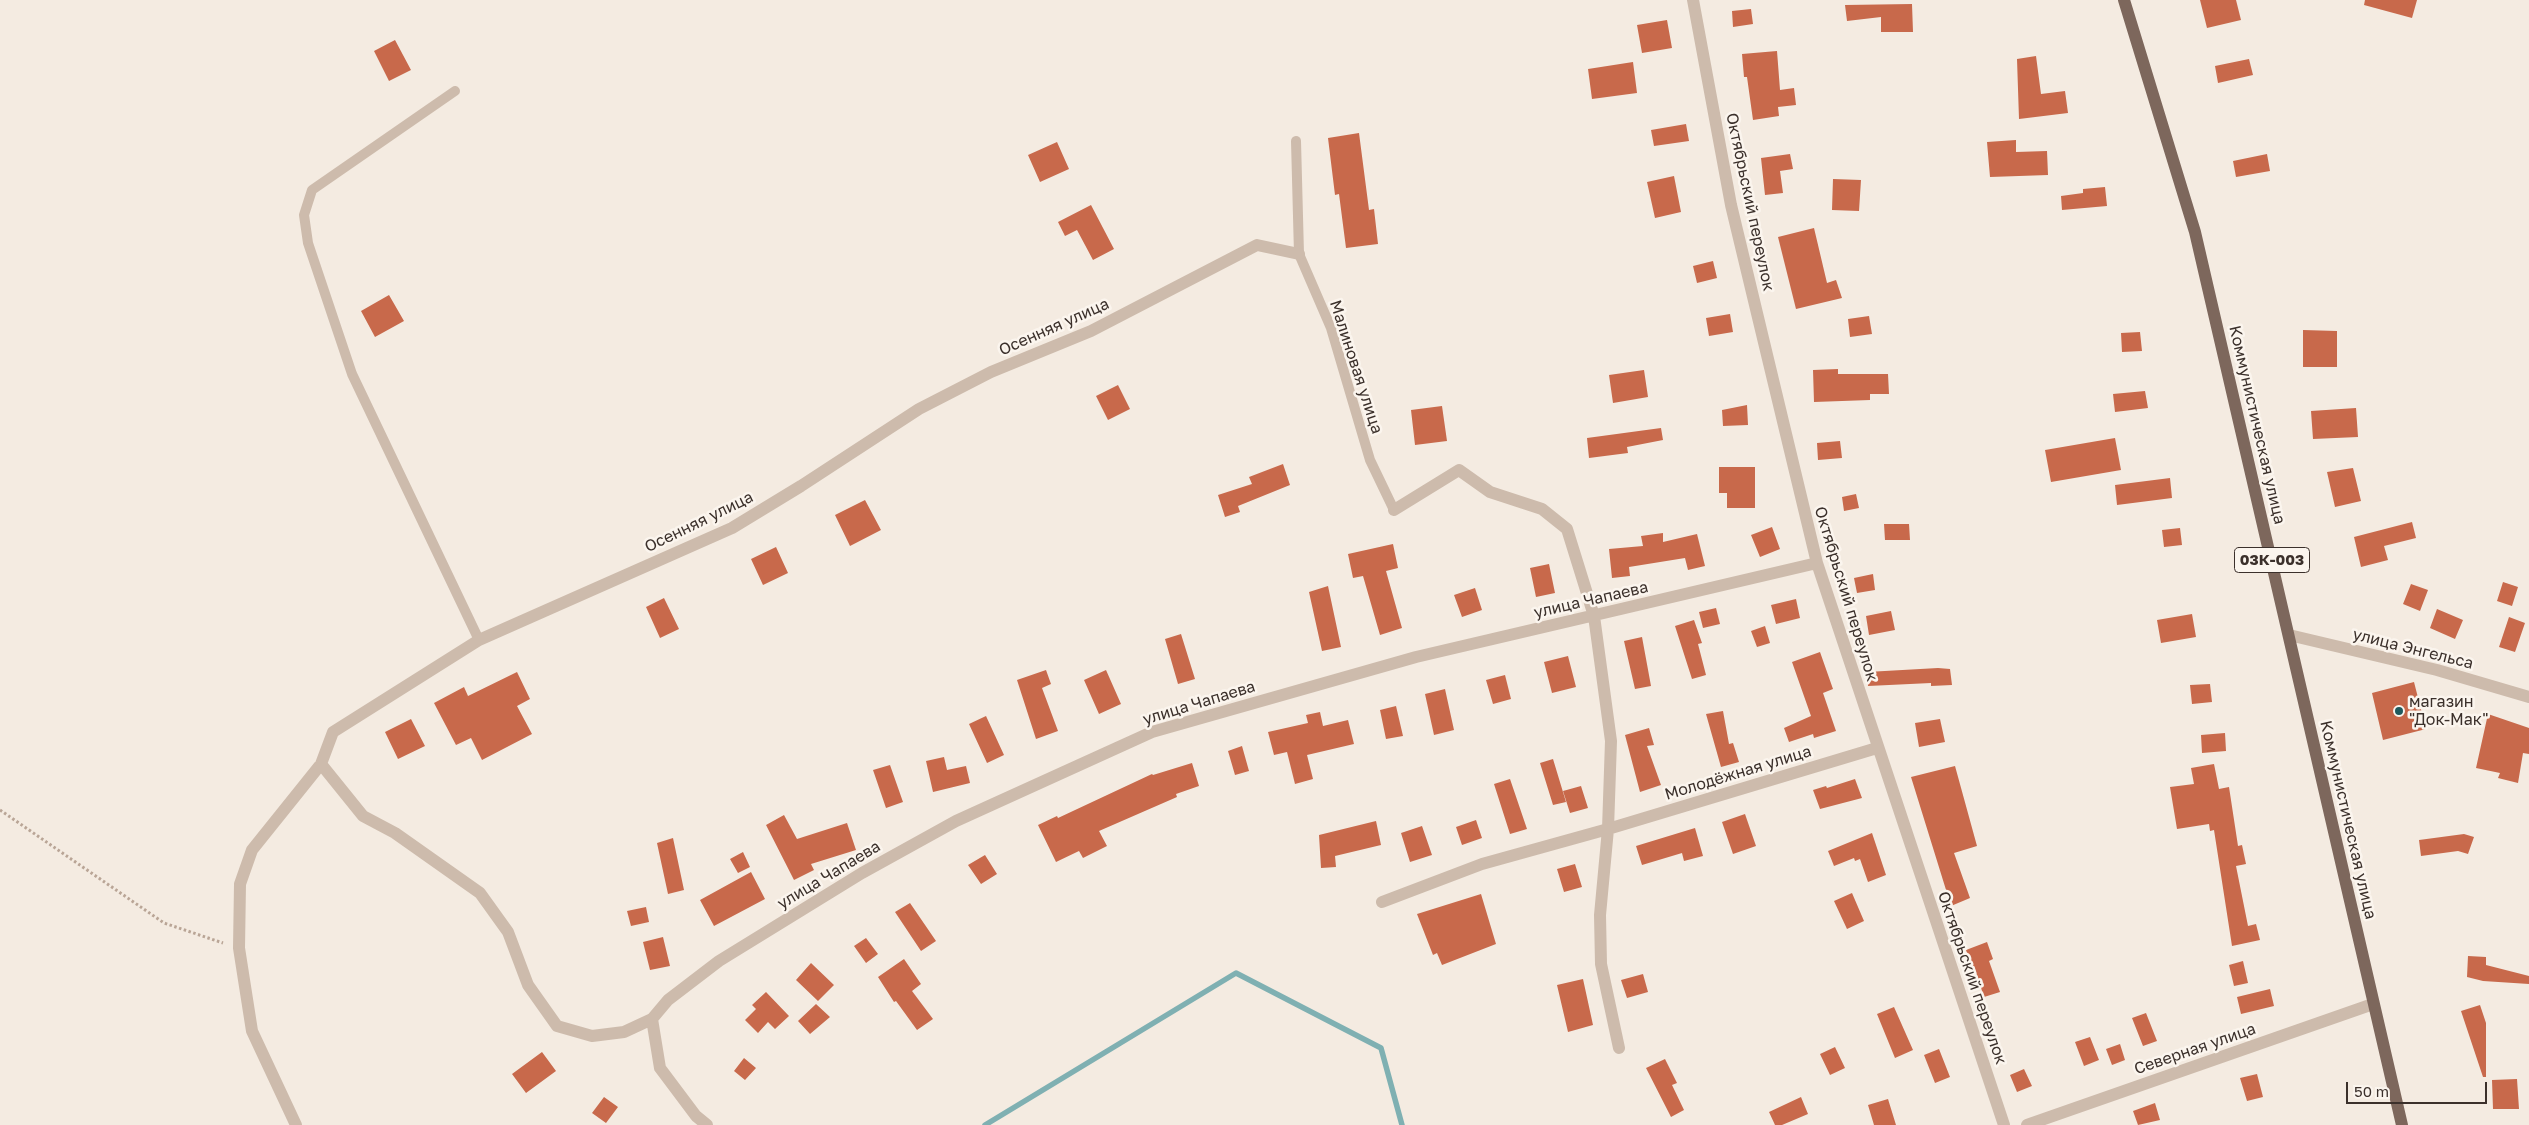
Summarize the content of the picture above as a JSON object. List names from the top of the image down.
{
  "streets": {
    "main road": ["Коммунистическая улица", "03К-003"],
    "street": [
      "Октябрьский переулок",
      "Осенняя улица",
      "улица Чапаева",
      "улица Энгельса",
      "Молодёжная улица",
      "Северная улица"
    ],
    "lane": ["Малиновая улица"]
  },
  "crossings": [
    ["Октябрьский переулок", "улица Чапаева"],
    ["Октябрьский переулок", "Молодёжная улица"],
    ["Осенняя улица", "Малиновая улица"],
    ["Коммунистическая улица", "улица Энгельса"],
    ["Коммунистическая улица", "Северная улица"]
  ],
  "places": ["магазин \"Док-Мак\""],
  "scale_bar": "50 m"
}
